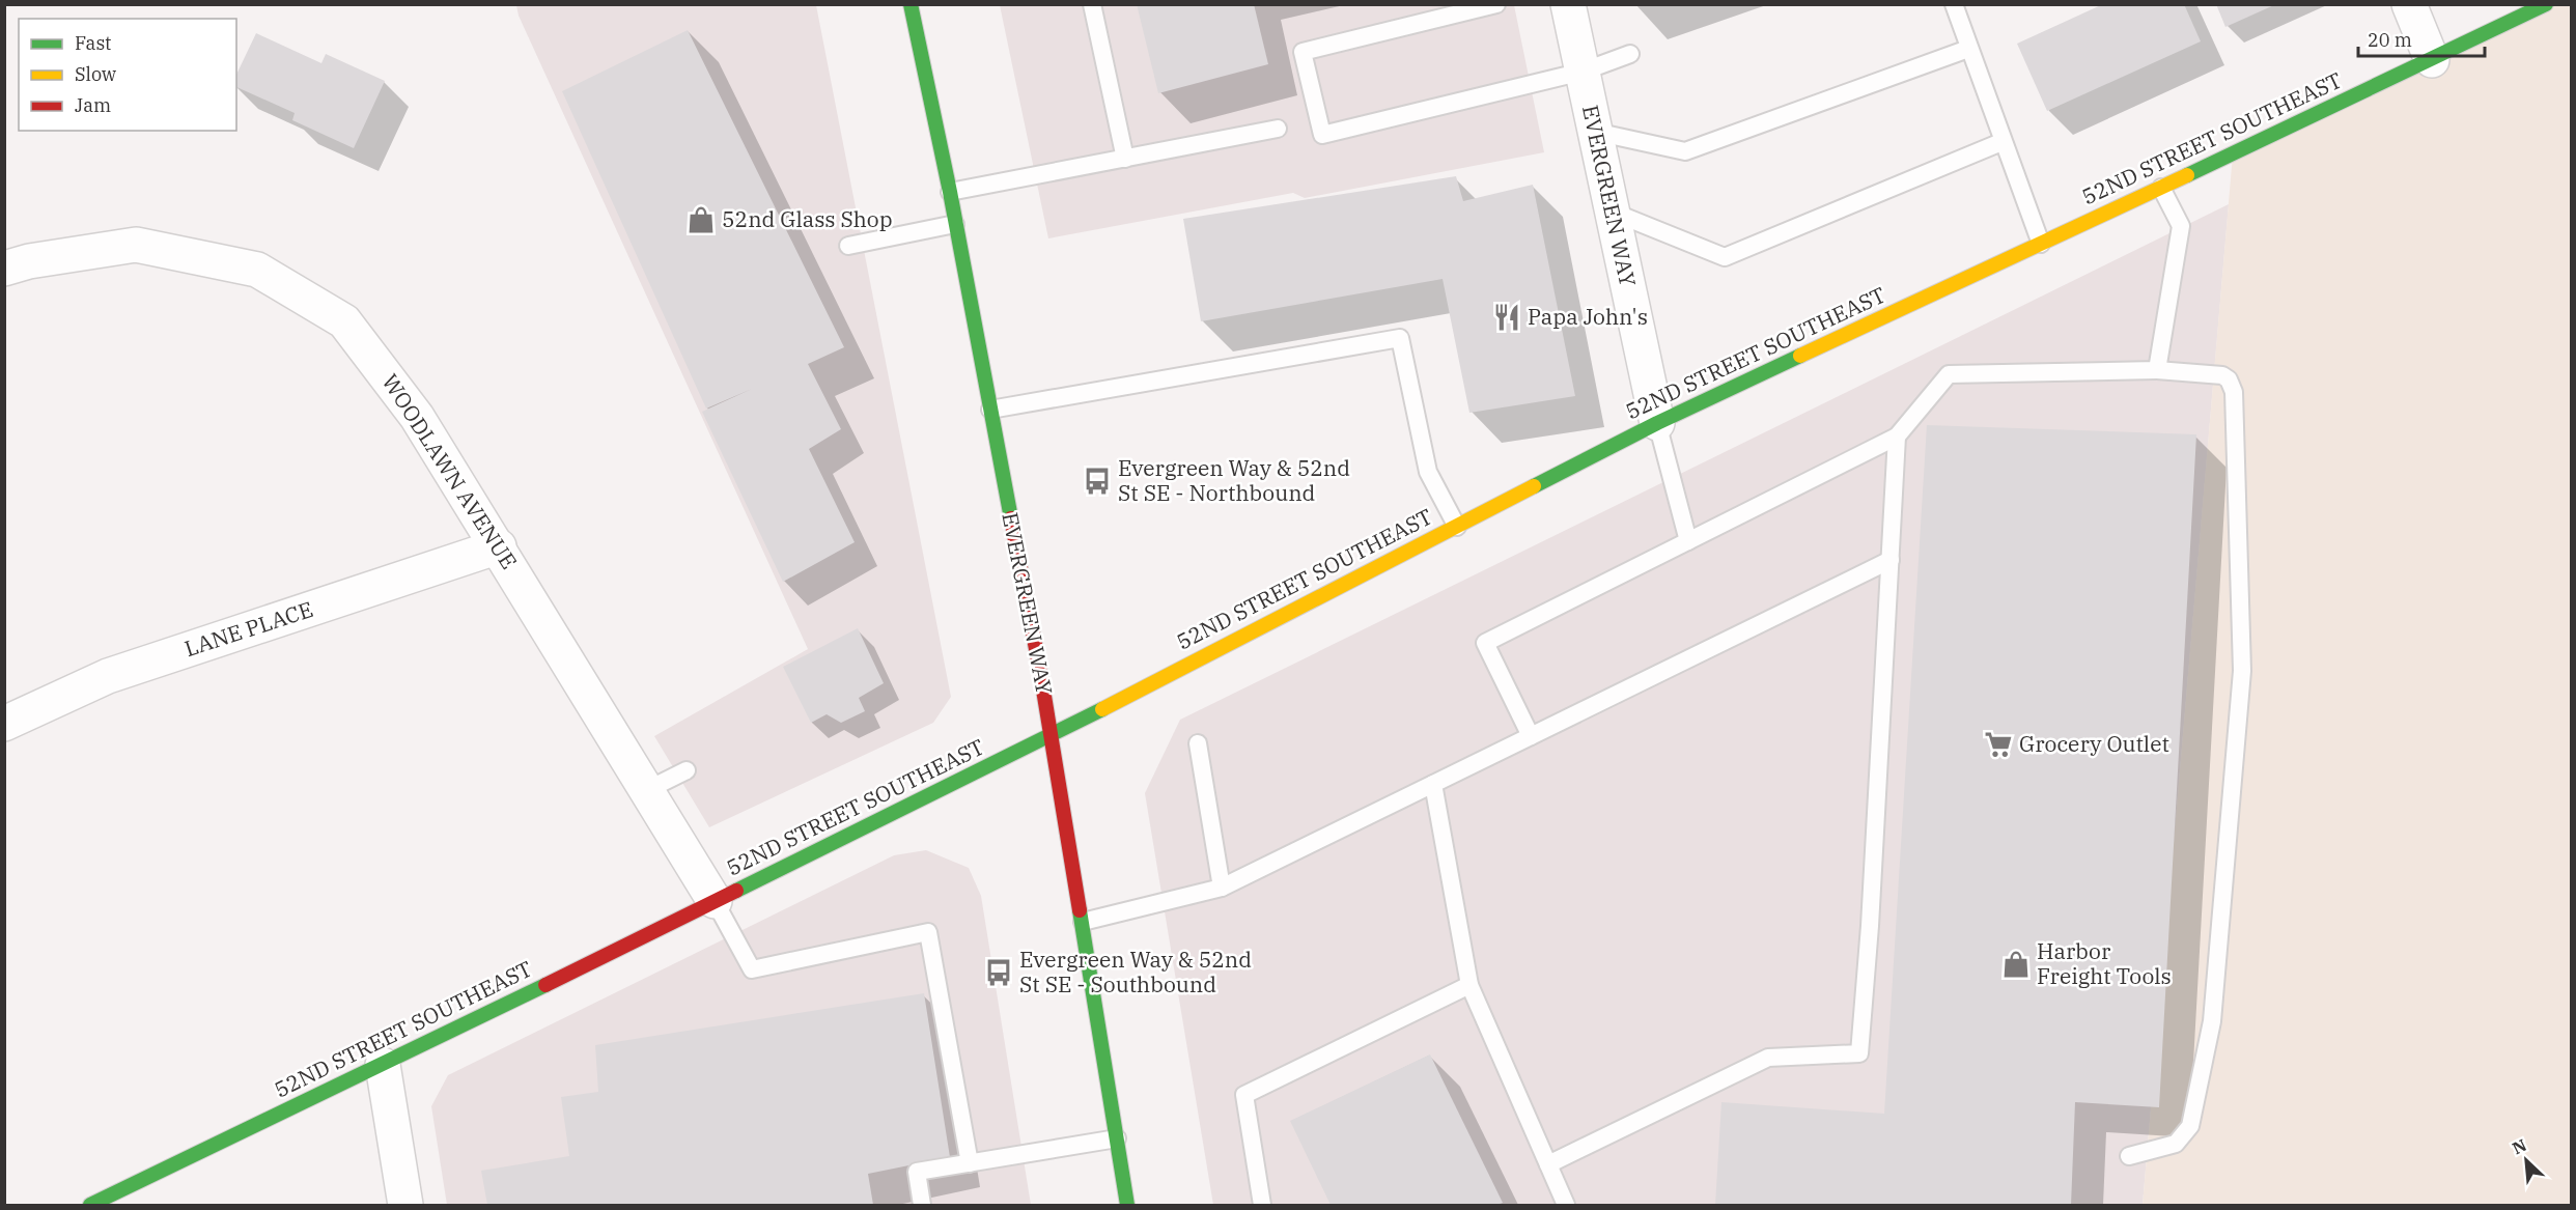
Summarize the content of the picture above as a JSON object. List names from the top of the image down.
{
  "streets": {
    "street": [
      "52ND STREET SOUTHEAST",
      "EVERGREEN WAY",
      "WOODLAWN AVENUE",
      "LANE PLACE"
    ]
  },
  "crossings": [
    ["52ND STREET SOUTHEAST", "EVERGREEN WAY"],
    ["52ND STREET SOUTHEAST", "WOODLAWN AVENUE"],
    ["WOODLAWN AVENUE", "LANE PLACE"]
  ],
  "places": {
    "shop": ["52nd Glass Shop", "Harbor Freight Tools"],
    "restaurant": ["Papa John's"],
    "bus stop": ["Evergreen Way & 52nd St SE - Northbound", "Evergreen Way & 52nd St SE - Southbound"],
    "supermarket": ["Grocery Outlet"]
  },
  "legend": ["Fast", "Slow", "Jam"],
  "scale_bar": "20 m",
  "north": "top left"
}
